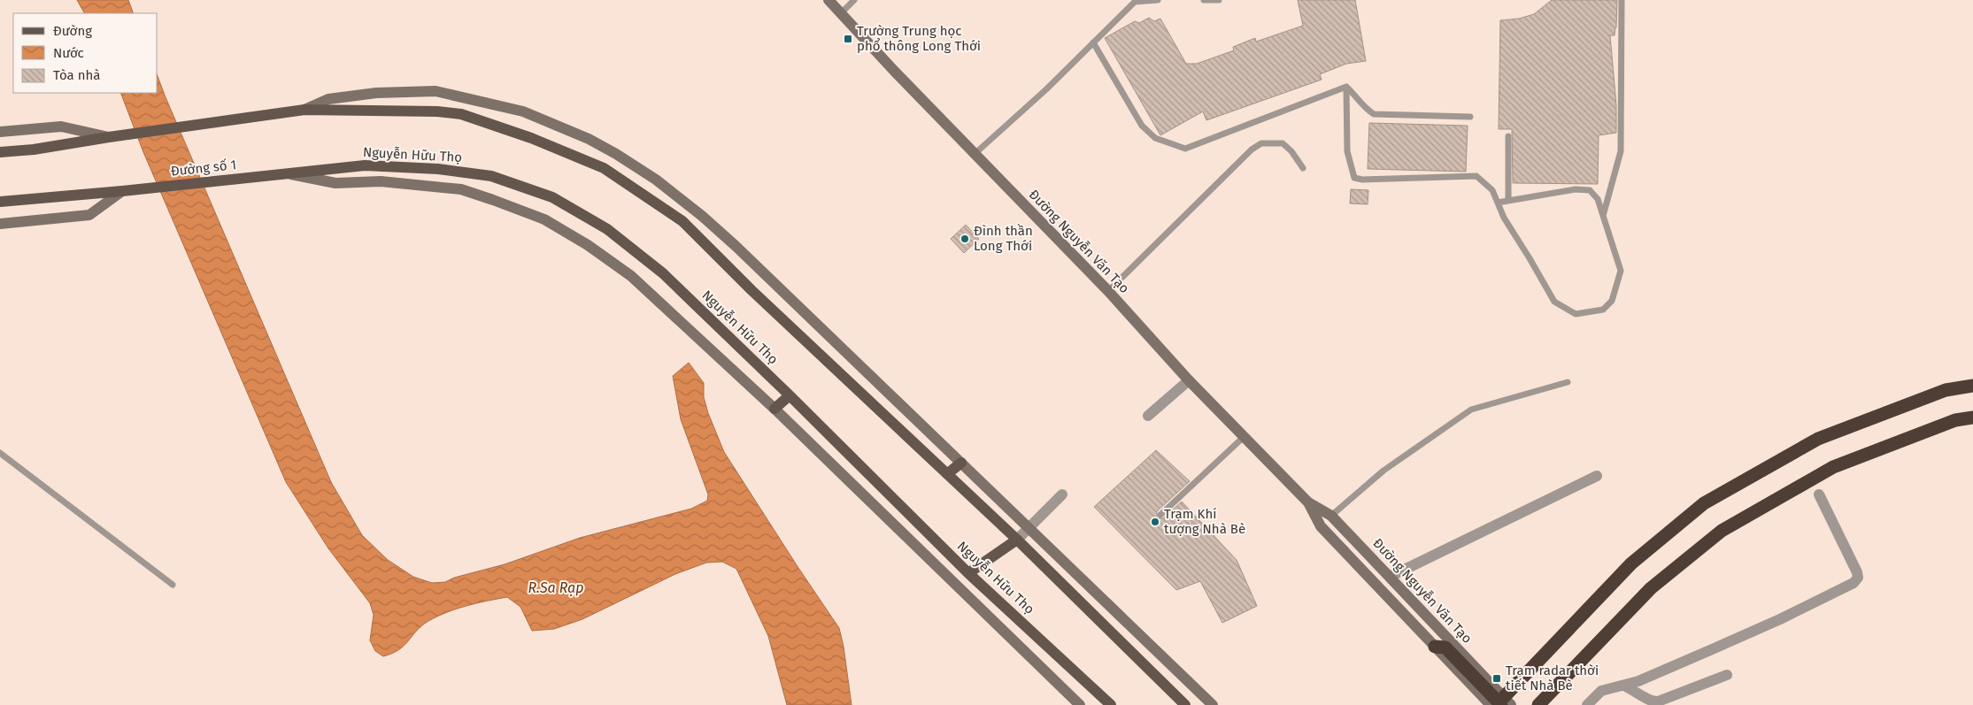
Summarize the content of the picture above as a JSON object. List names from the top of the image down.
{
  "streets": {
    "main road": ["Nguyễn Hữu Thọ", "Đường số 1", "Đường Nguyễn Văn Tạo"]
  },
  "crossings": [
    ["Nguyễn Hữu Thọ", "Đường số 1"]
  ],
  "water": ["R.Sa Rạp"],
  "places": {
    "transit": ["Trường Trung học phổ thông Long Thới", "Trạm radar thời tiết Nhà Bè"],
    "other": ["Đình thần Long Thới", "Trạm Khí tượng Nhà Bè"]
  },
  "legend": ["Đường", "Nước", "Tòa nhà"]
}
